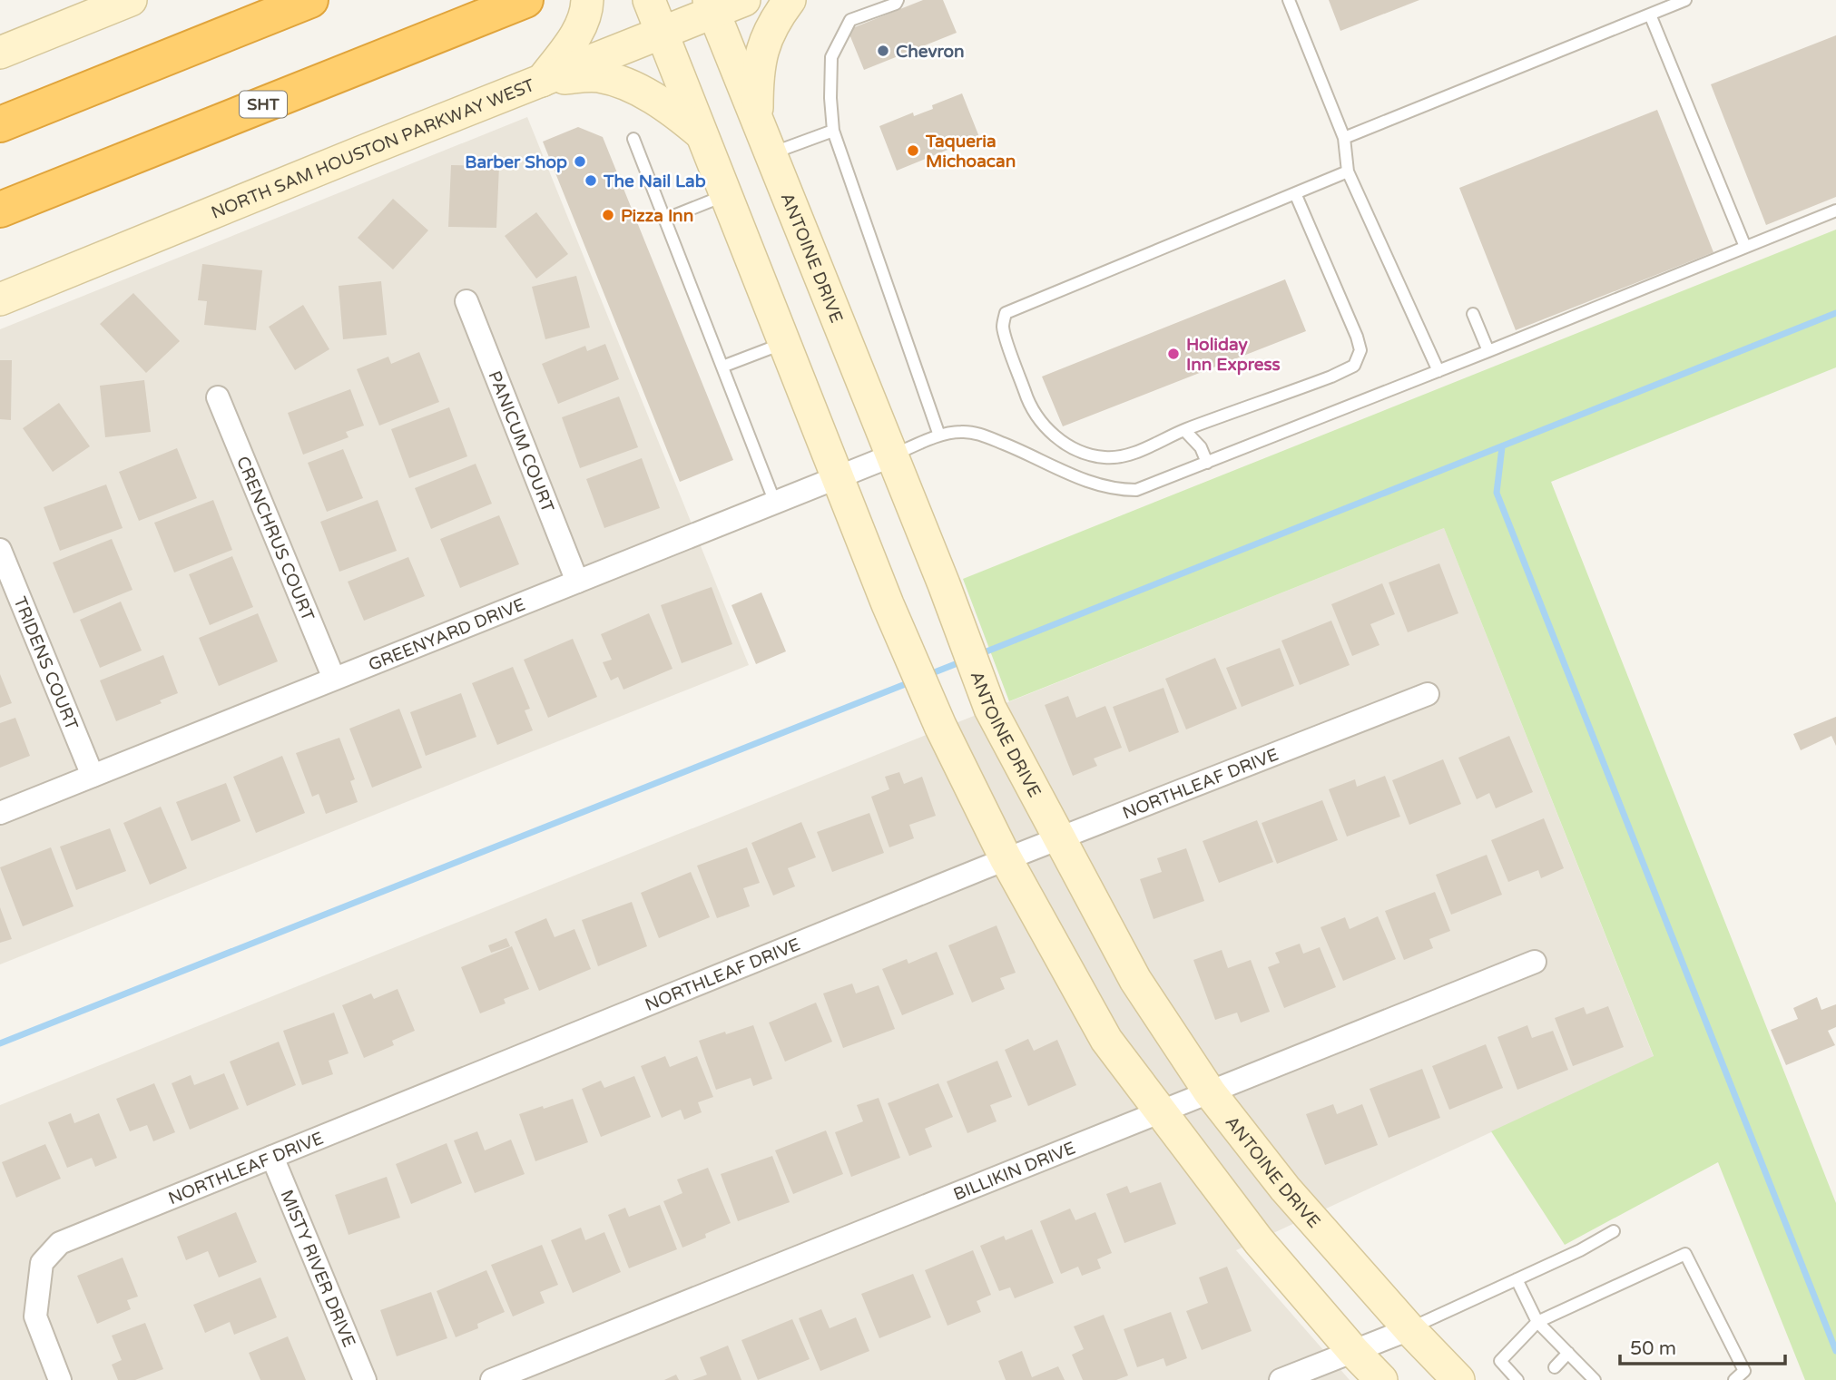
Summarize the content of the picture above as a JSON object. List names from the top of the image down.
{
  "streets": {
    "highway": ["SHT"],
    "main road": ["NORTH SAM HOUSTON PARKWAY WEST", "ANTOINE DRIVE"],
    "street": [
      "PANICUM COURT",
      "CRENCHRUS COURT",
      "GREENYARD DRIVE",
      "TRIDENS COURT",
      "NORTHLEAF DRIVE",
      "BILLIKIN DRIVE",
      "MISTY RIVER DRIVE"
    ]
  },
  "crossings": [
    ["NORTH SAM HOUSTON PARKWAY WEST", "ANTOINE DRIVE"],
    ["ANTOINE DRIVE", "GREENYARD DRIVE"],
    ["ANTOINE DRIVE", "NORTHLEAF DRIVE"],
    ["ANTOINE DRIVE", "BILLIKIN DRIVE"],
    ["PANICUM COURT", "GREENYARD DRIVE"],
    ["CRENCHRUS COURT", "GREENYARD DRIVE"],
    ["GREENYARD DRIVE", "TRIDENS COURT"],
    ["NORTHLEAF DRIVE", "MISTY RIVER DRIVE"]
  ],
  "places": [
    "Chevron",
    "Taqueria Michoacan",
    "Barber Shop",
    "The Nail Lab",
    "Pizza Inn",
    "Holiday Inn Express"
  ],
  "scale_bar": "50 m"
}
